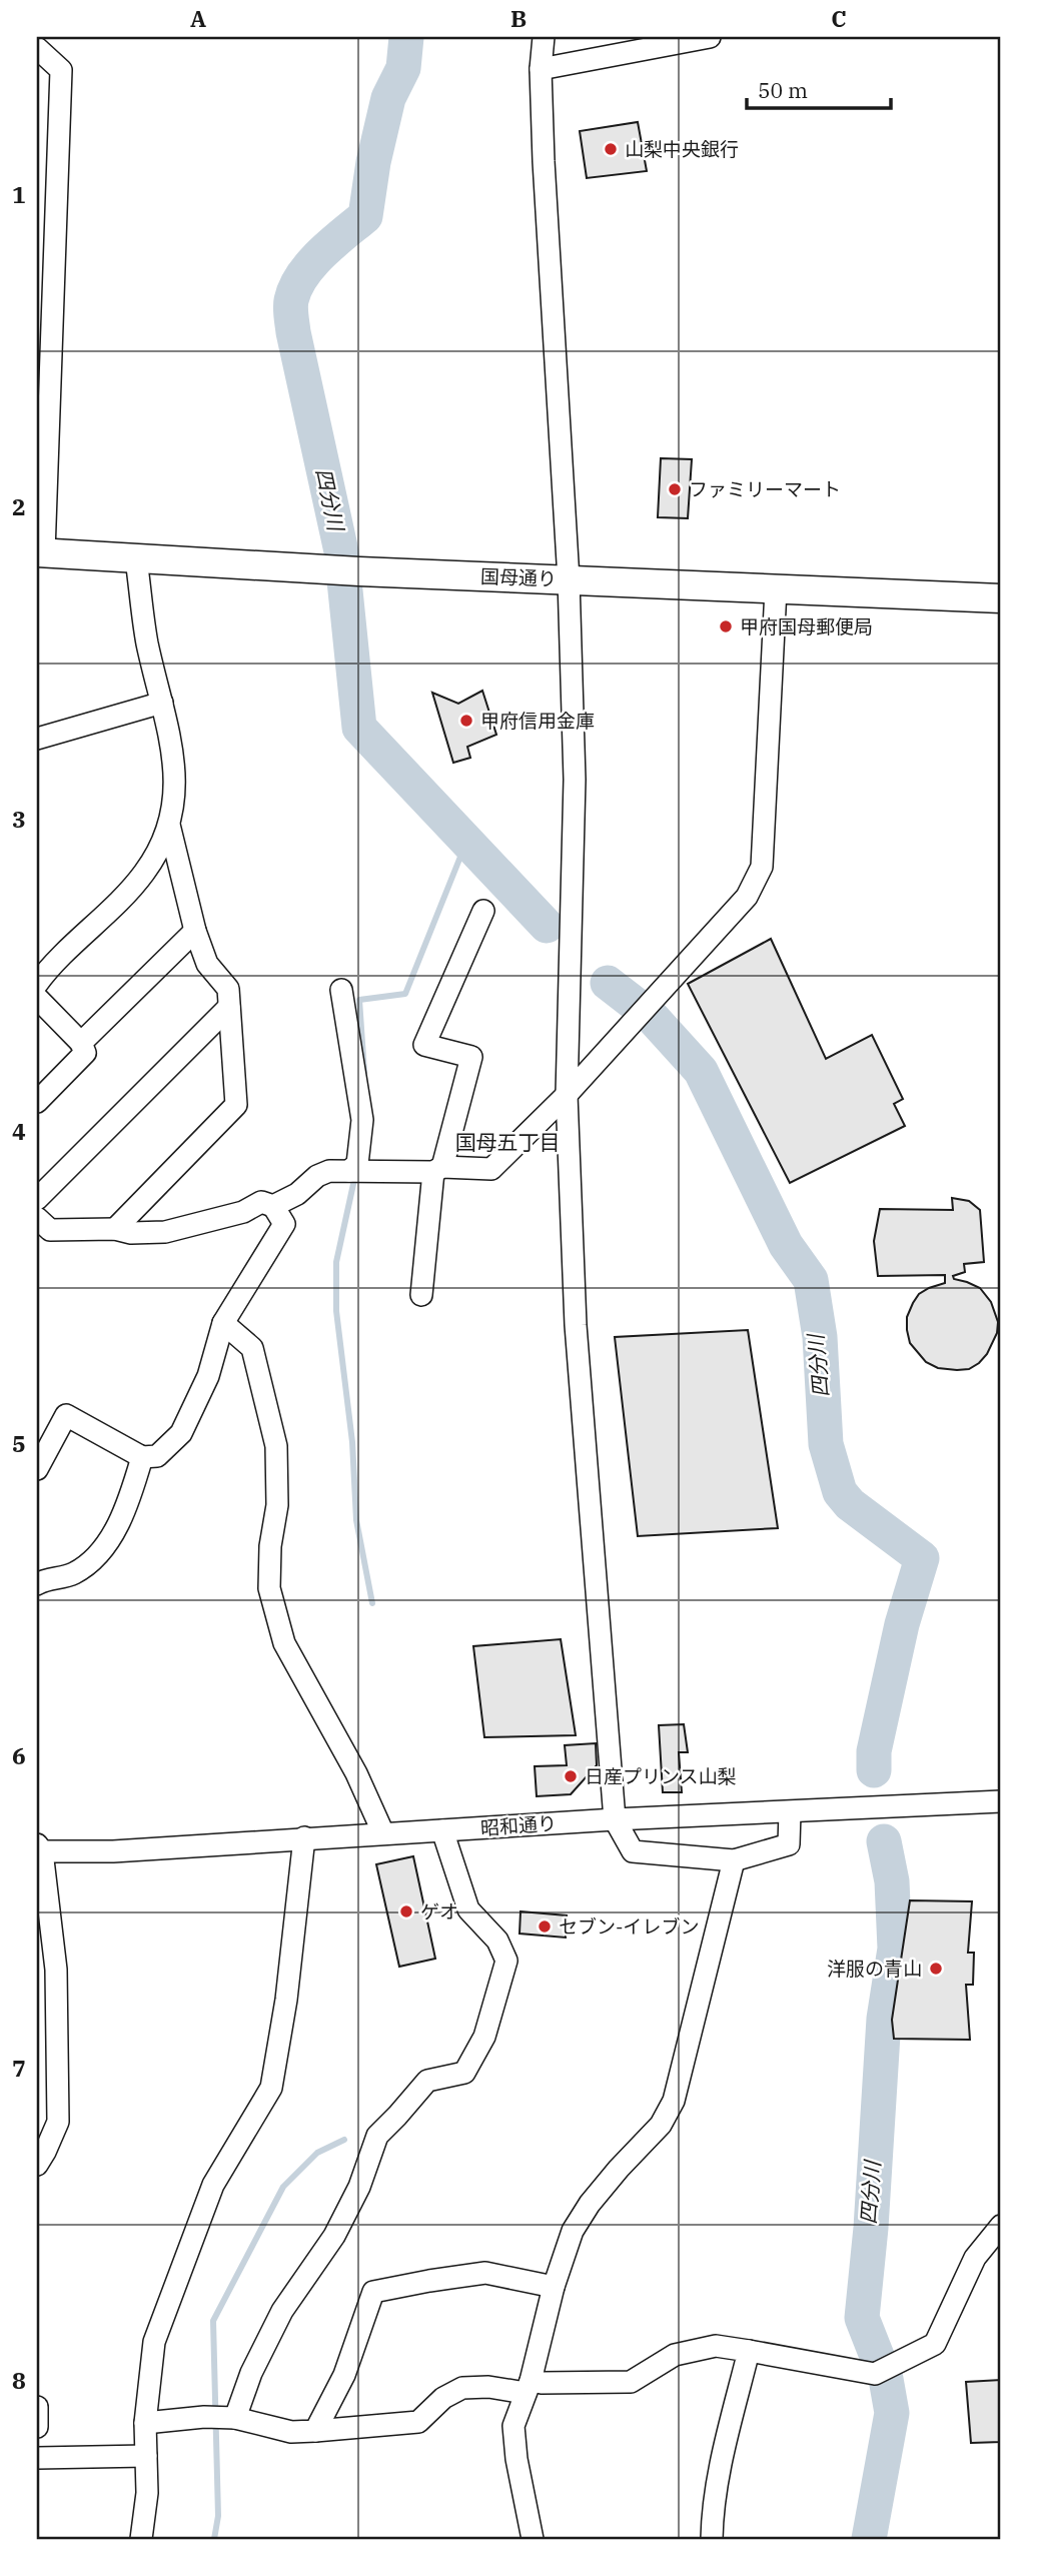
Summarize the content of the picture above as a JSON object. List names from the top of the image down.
{
  "streets": {
    "main road": ["国母通り"],
    "street": ["昭和通り"]
  },
  "districts": ["国母五丁目"],
  "water": ["四分川"],
  "places": [
    "山梨中央銀行",
    "ファミリーマート",
    "甲府国母郵便局",
    "甲府信用金庫",
    "日産プリンス山梨",
    "ゲオ",
    "セブン-イレブン",
    "洋服の青山"
  ],
  "scale_bar": "50 m",
  "grid": {
    "columns": ["A", "B", "C"],
    "rows": [
      "1",
      "2",
      "3",
      "4",
      "5",
      "6",
      "7",
      "8"
    ]
  }
}
